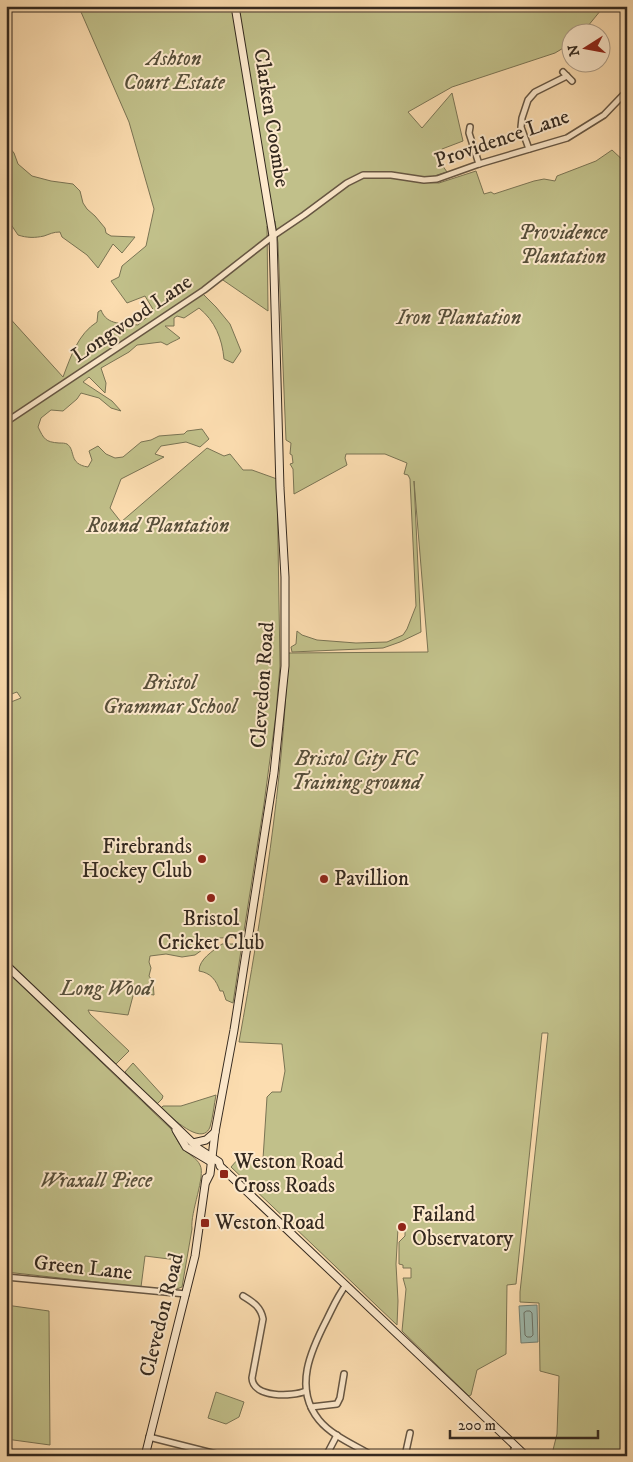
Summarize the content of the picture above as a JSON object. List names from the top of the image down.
{
  "streets": {
    "main road": ["Clarken Coombe", "Clevedon Road"],
    "street": ["Providence Lane", "Longwood Lane", "Green Lane"]
  },
  "crossings": [
    ["Clarken Coombe", "Providence Lane"],
    ["Clarken Coombe", "Longwood Lane"],
    ["Clarken Coombe", "Clevedon Road"],
    ["Providence Lane", "Longwood Lane"],
    ["Providence Lane", "Clevedon Road"],
    ["Longwood Lane", "Clevedon Road"],
    ["Clevedon Road", "Green Lane"]
  ],
  "parks": [
    "Ashton Court Estate",
    "Providence Plantation",
    "Iron Plantation",
    "Round Plantation",
    "Bristol Grammar School",
    "Bristol City FC Training ground",
    "Long Wood",
    "Wraxall Piece"
  ],
  "places": {
    "other": [
      "Firebrands Hockey Club",
      "Pavillion",
      "Bristol Cricket Club",
      "Failand Observatory"
    ],
    "transit": ["Weston Road Cross Roads", "Weston Road"]
  },
  "scale_bar": "200 m",
  "north": "left"
}
